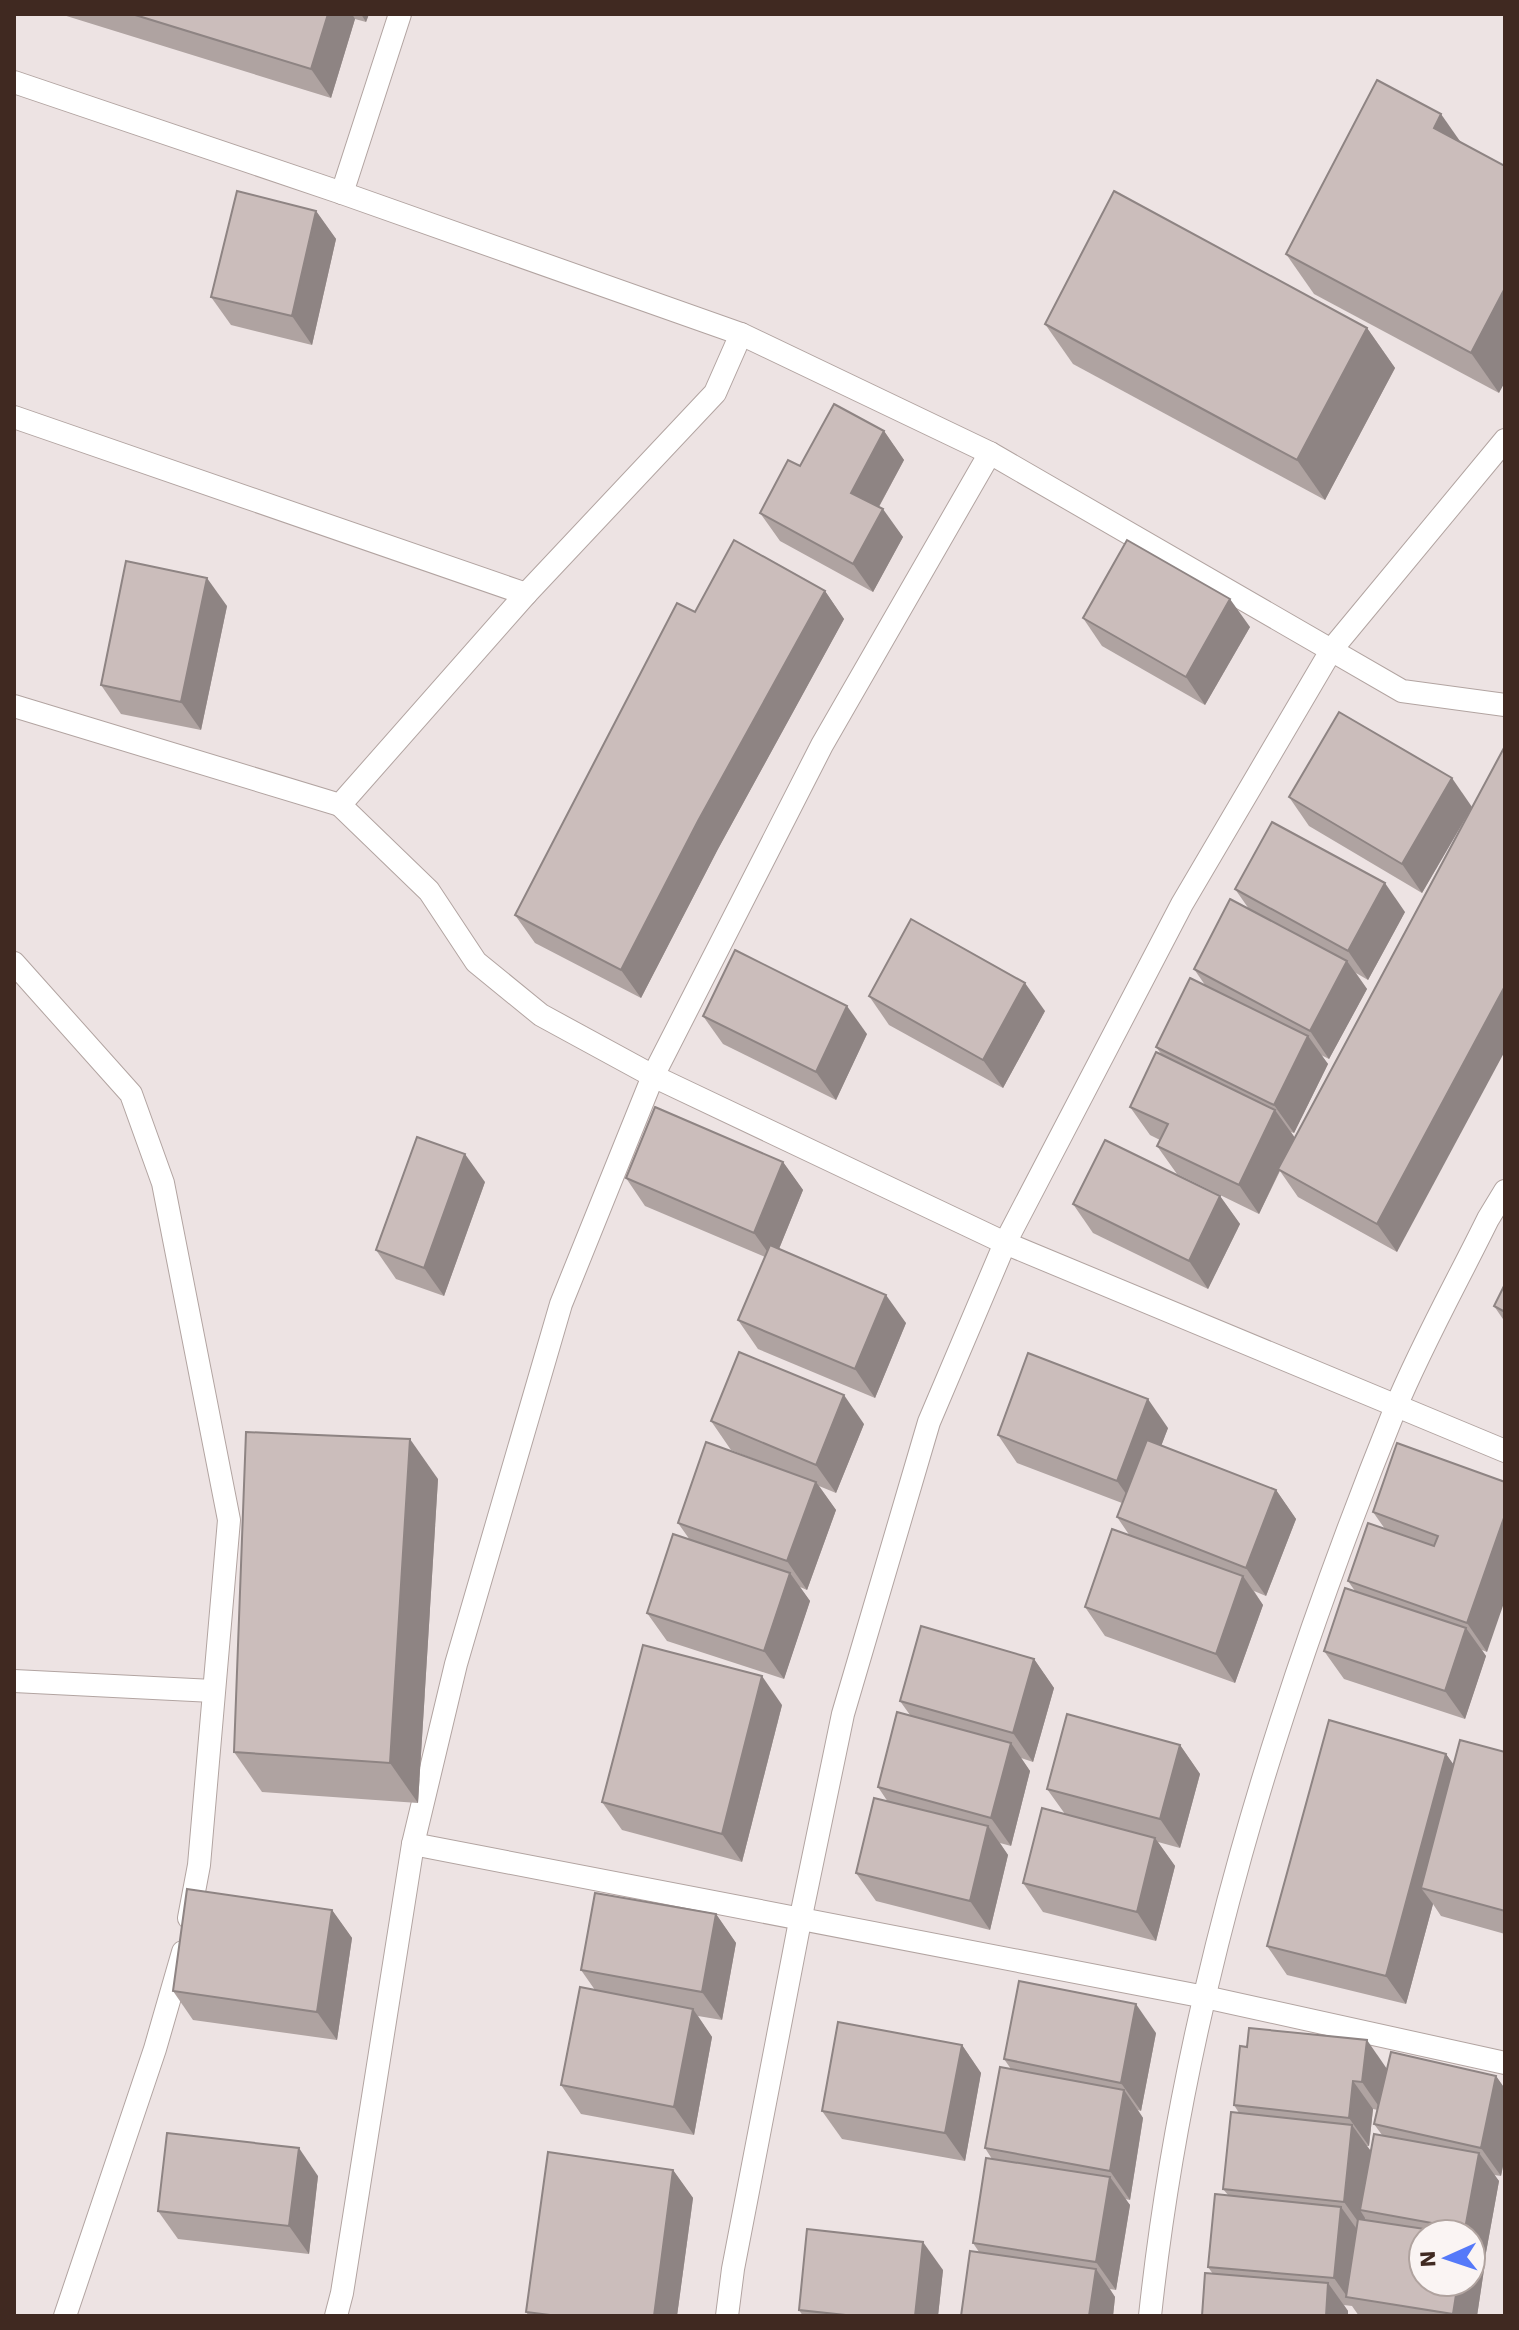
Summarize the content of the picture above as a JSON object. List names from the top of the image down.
{
  "north": "left"
}
